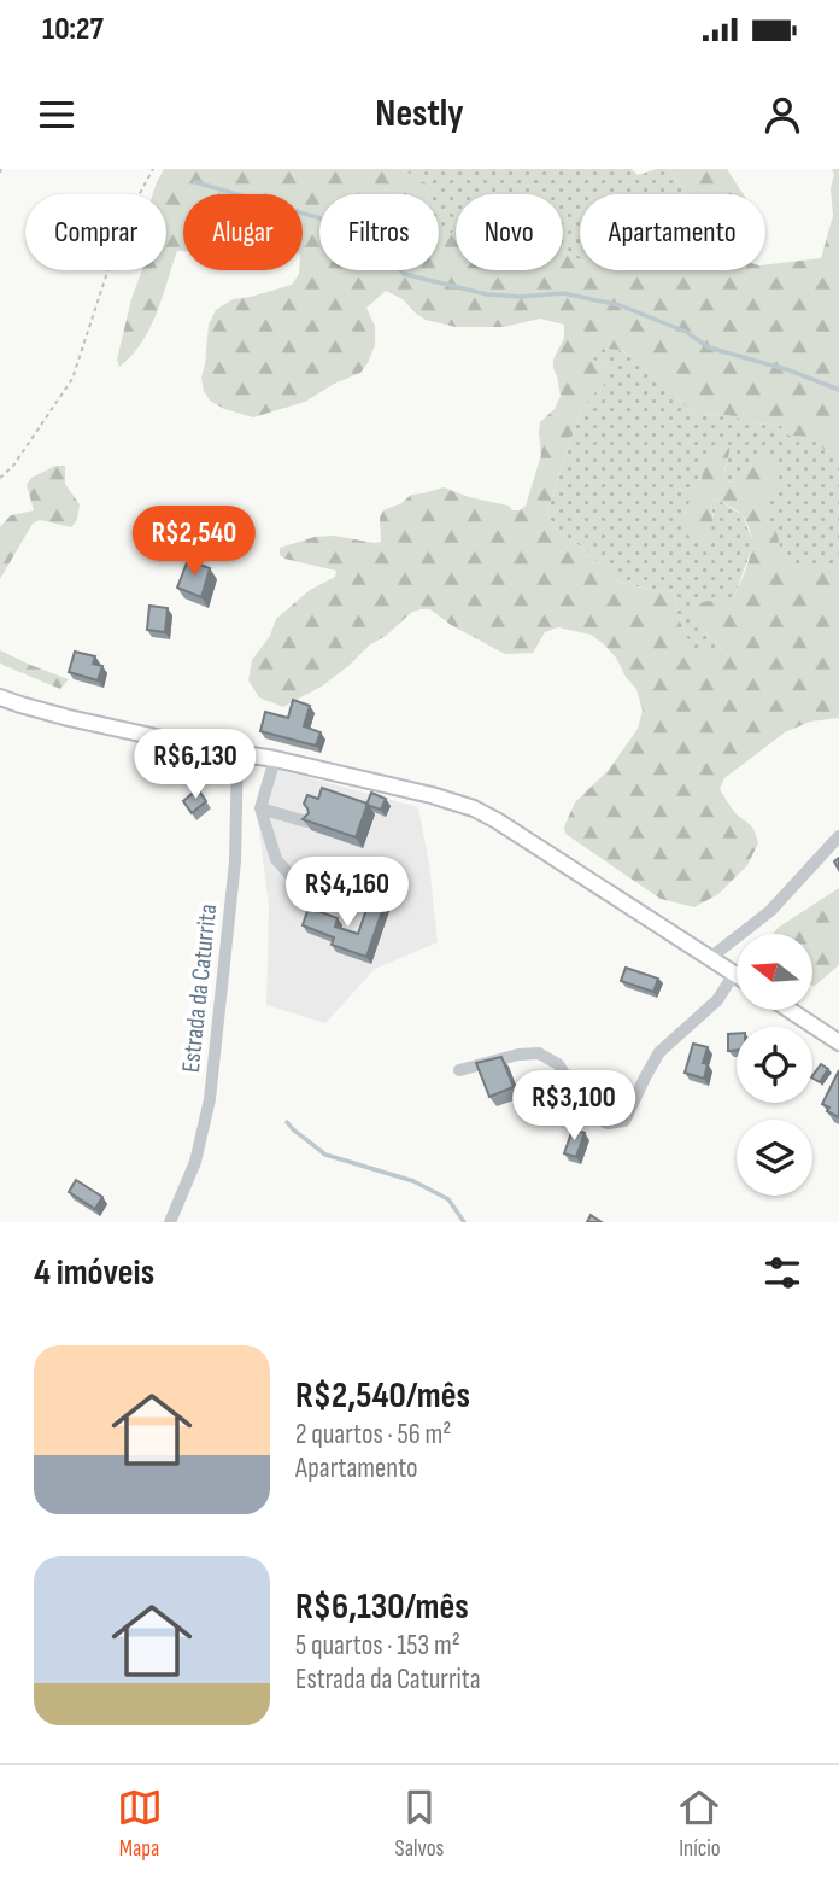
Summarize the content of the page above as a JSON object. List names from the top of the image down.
{
  "streets": {
    "street": ["Estrada da Caturrita"]
  },
  "north": "left",
  "page": {
    "status": "10:27",
    "header": "Nestly",
    "chip": [
      "Comprar",
      "Alugar",
      "Filtros",
      "Novo",
      "Apartamento"
    ],
    "price": [
      "R$2,540",
      "R$6,130",
      "R$4,160",
      "R$3,100"
    ],
    "heading": "4 imóveis",
    "list": [
      {
        "name": "R$2,540/mês",
        "note": "2 quartos · 56 m² · Apartamento"
      },
      {
        "name": "R$6,130/mês",
        "note": "5 quartos · 153 m² · Estrada da Caturrita"
      }
    ],
    "tabs": ["Mapa", "Salvos", "Início"]
  }
}
